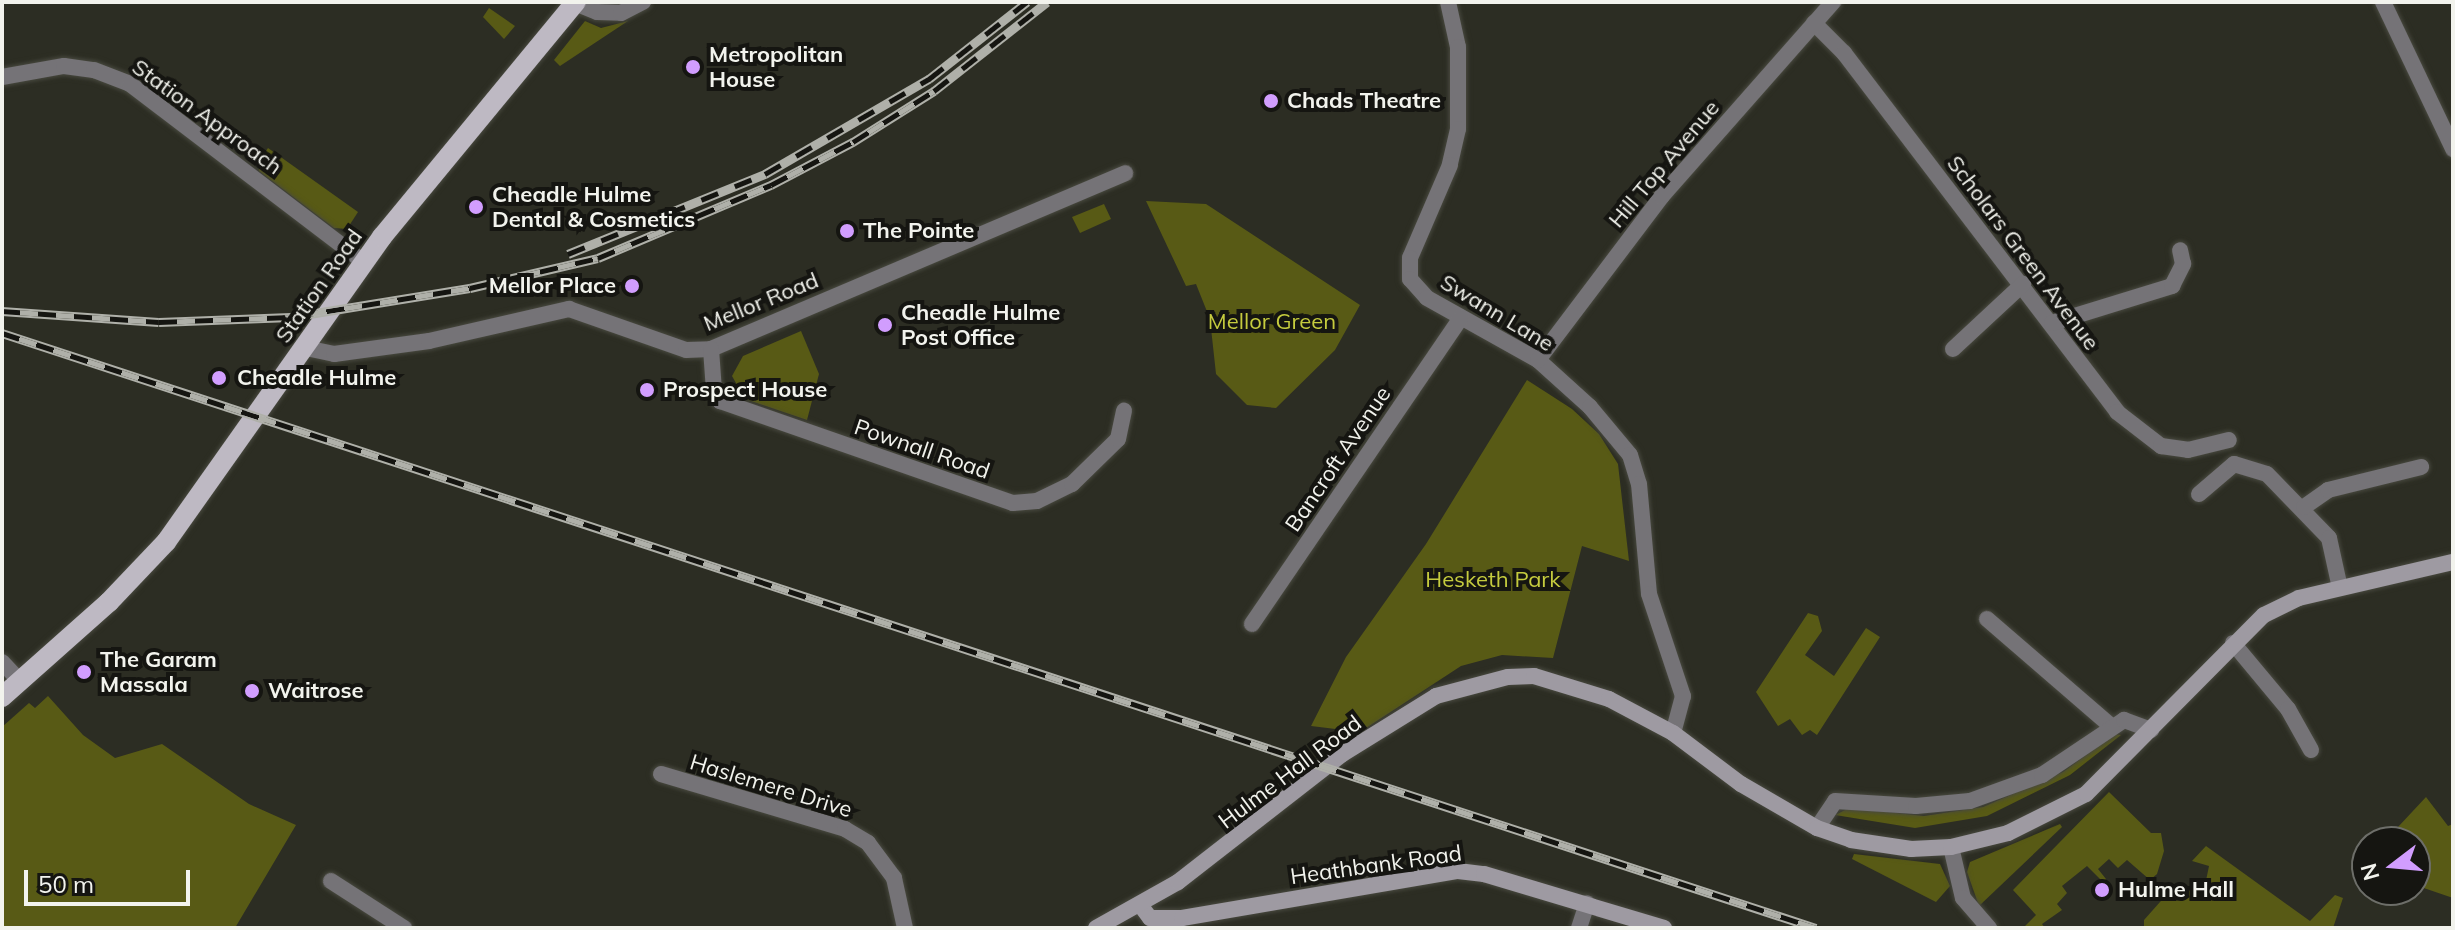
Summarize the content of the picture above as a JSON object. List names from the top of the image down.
{
  "streets": {
    "main road": ["Station Road", "Hulme Hall Road", "Heathbank Road"],
    "street": [
      "Station Approach",
      "Hill Top Avenue",
      "Scholars Green Avenue",
      "Mellor Road",
      "Swann Lane",
      "Pownall Road",
      "Bancroft Avenue",
      "Haslemere Drive"
    ]
  },
  "crossings": [
    ["Station Approach", "Station Road"],
    ["Hill Top Avenue", "Scholars Green Avenue"],
    ["Hill Top Avenue", "Swann Lane"],
    ["Station Road", "Mellor Road"],
    ["Mellor Road", "Pownall Road"],
    ["Swann Lane", "Bancroft Avenue"],
    ["Swann Lane", "Hulme Hall Road"],
    ["Hulme Hall Road", "Heathbank Road"]
  ],
  "parks": ["Mellor Green", "Hesketh Park"],
  "places": [
    "Metropolitan House",
    "Chads Theatre",
    "Cheadle Hulme Dental & Cosmetics",
    "The Pointe",
    "Mellor Place",
    "Cheadle Hulme Post Office",
    "Cheadle Hulme",
    "Prospect House",
    "The Garam Massala",
    "Waitrose",
    "Hulme Hall"
  ],
  "scale_bar": "50 m",
  "north": "left"
}
